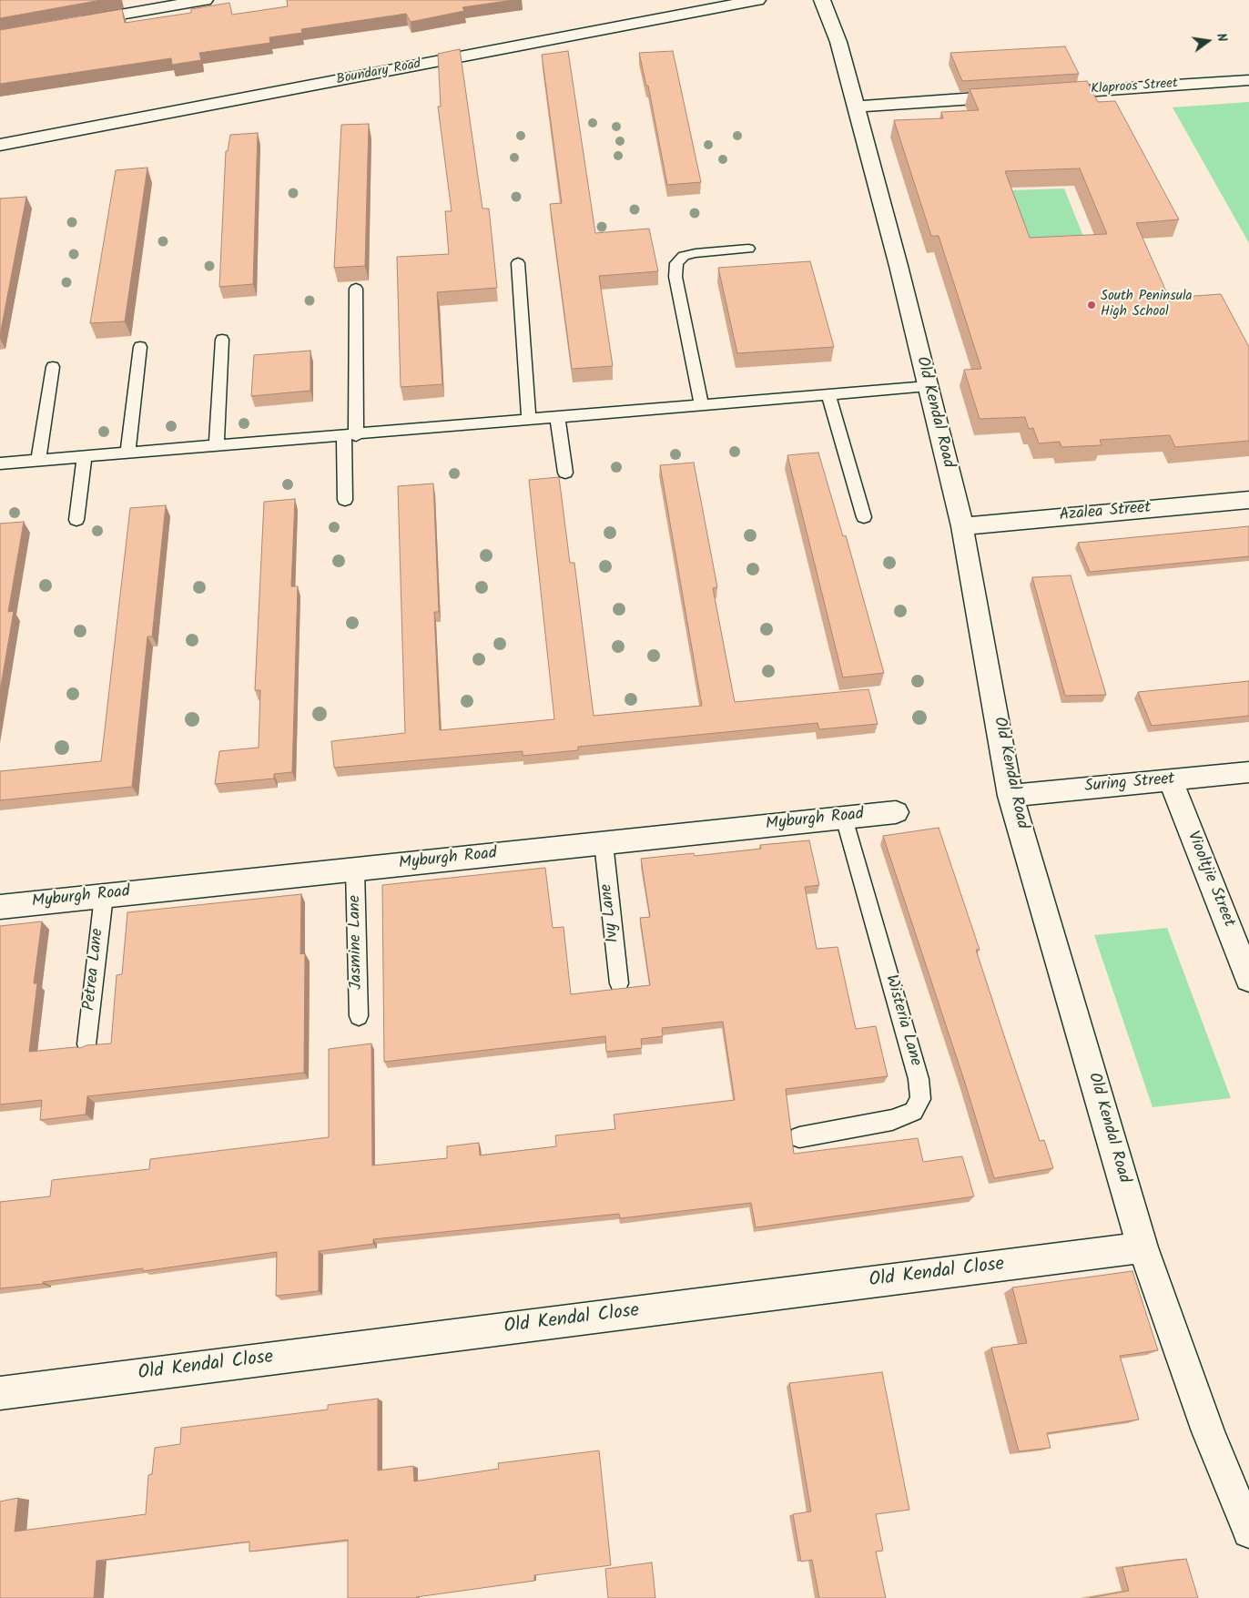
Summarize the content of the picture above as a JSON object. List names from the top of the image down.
{
  "streets": {
    "street": [
      "Boundary Road",
      "Klaproos Street",
      "Old Kendal Road",
      "Azalea Street",
      "Suring Street",
      "Myburgh Road",
      "Viooltjie Street",
      "Old Kendal Close"
    ],
    "lane": [
      "Ivy Lane",
      "Jasmine Lane",
      "Petrea Lane",
      "Wisteria Lane"
    ]
  },
  "crossings": [
    ["Old Kendal Road", "Azalea Street"],
    ["Old Kendal Road", "Suring Street"],
    ["Old Kendal Road", "Old Kendal Close"],
    ["Suring Street", "Viooltjie Street"],
    ["Myburgh Road", "Ivy Lane"],
    ["Myburgh Road", "Jasmine Lane"],
    ["Myburgh Road", "Petrea Lane"],
    ["Myburgh Road", "Wisteria Lane"]
  ],
  "places": ["South Peninsula High School"],
  "north": "right"
}
